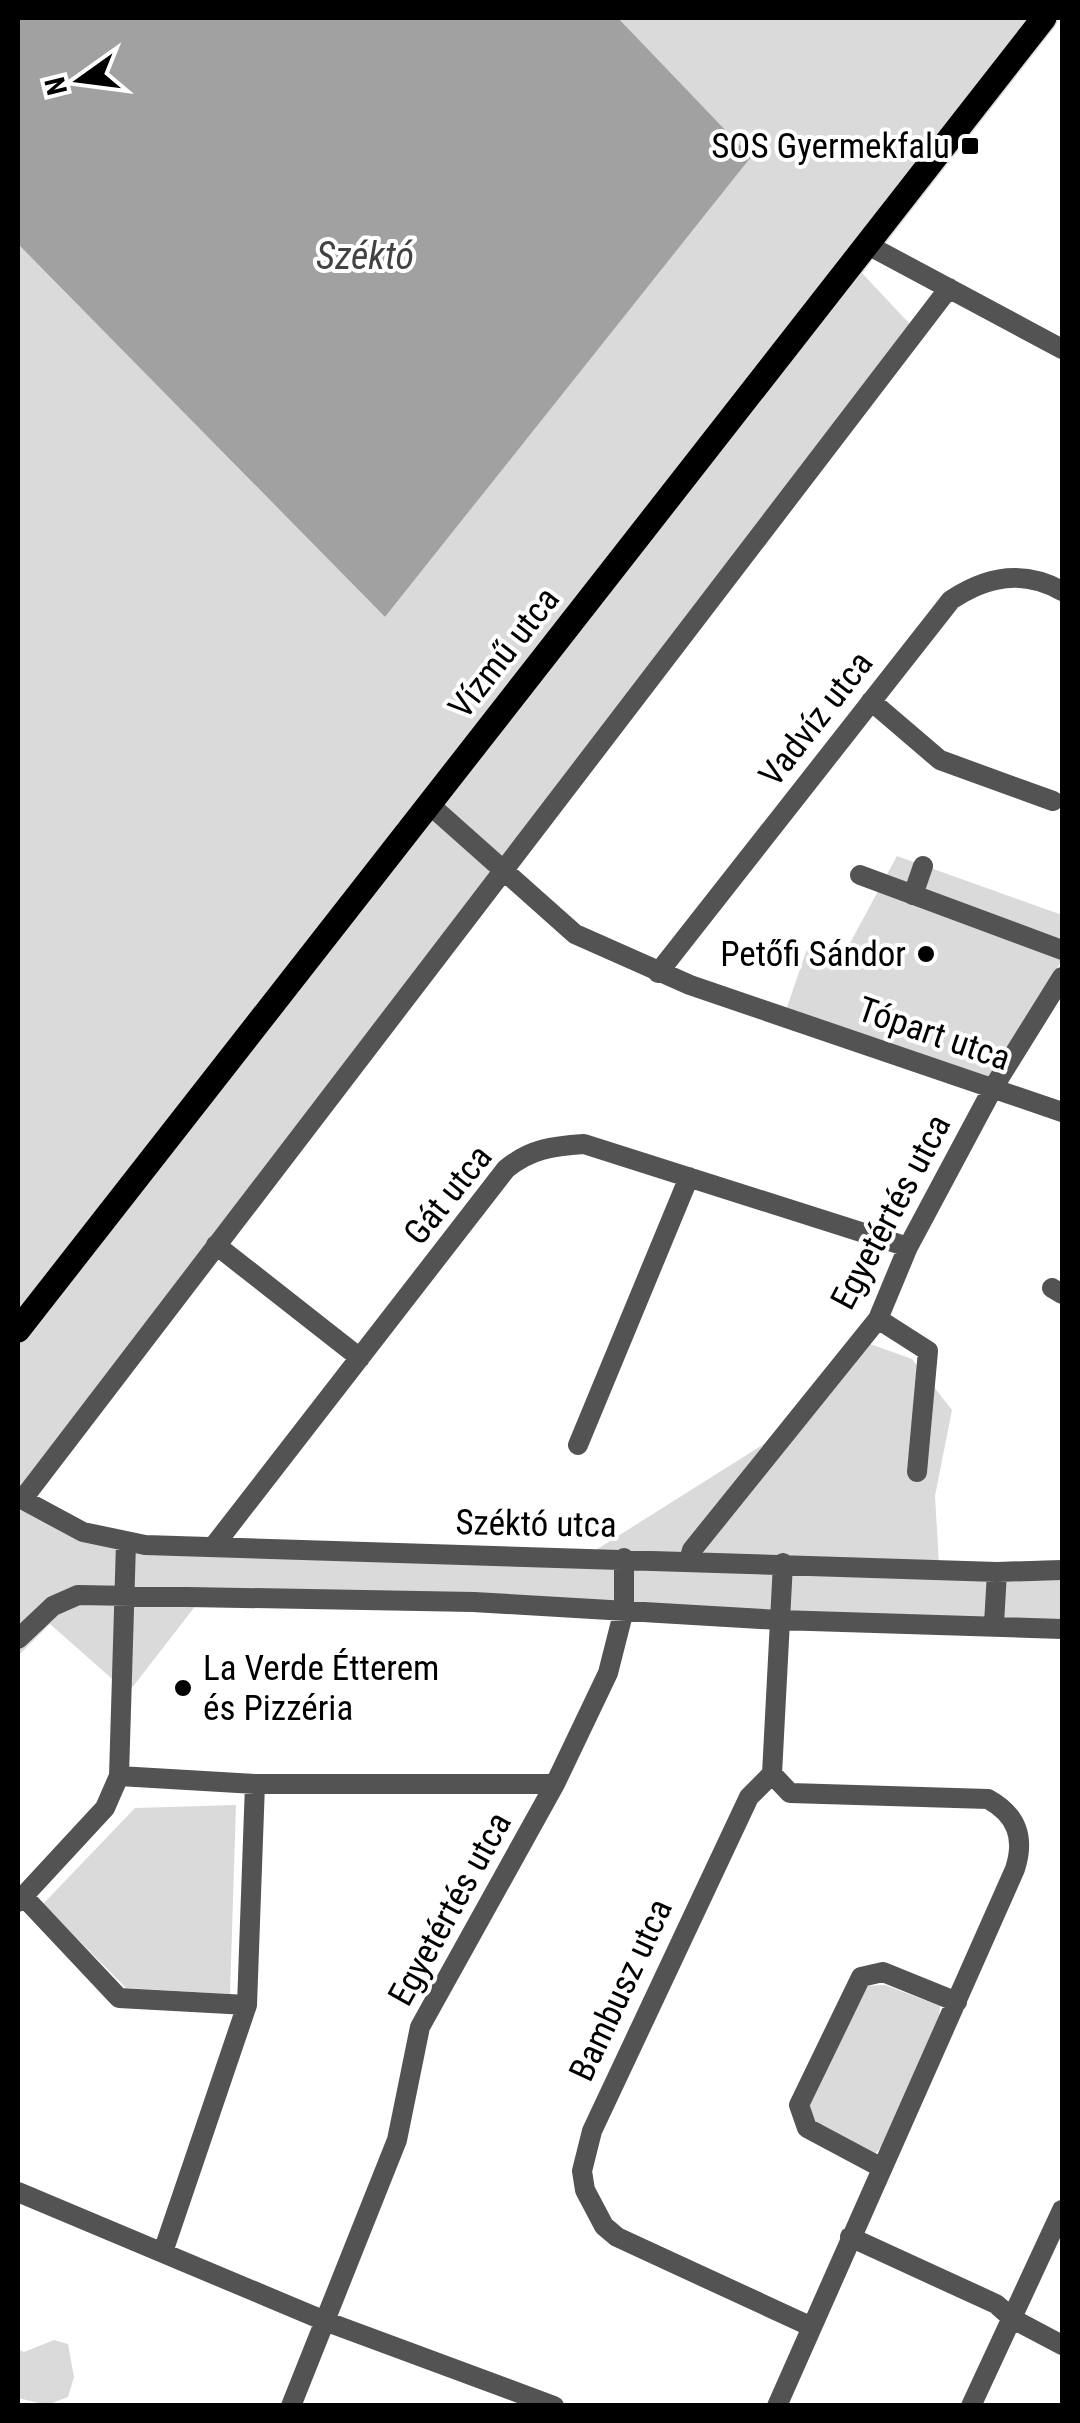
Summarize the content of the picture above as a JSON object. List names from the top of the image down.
{
  "streets": {
    "main road": ["Vízmű utca"],
    "street": [
      "Vadvíz utca",
      "Tópart utca",
      "Gát utca",
      "Egyetértés utca",
      "Széktó utca",
      "Bambusz utca"
    ]
  },
  "crossings": [
    ["Vízmű utca", "Tópart utca"],
    ["Vadvíz utca", "Tópart utca"],
    ["Tópart utca", "Egyetértés utca"],
    ["Gát utca", "Egyetértés utca"],
    ["Gát utca", "Széktó utca"],
    ["Egyetértés utca", "Széktó utca"]
  ],
  "water": ["Széktó"],
  "places": {
    "transit": ["SOS Gyermekfalu"],
    "other": ["Petőfi Sándor", "La Verde Étterem és Pizzéria"]
  },
  "north": "left"
}
